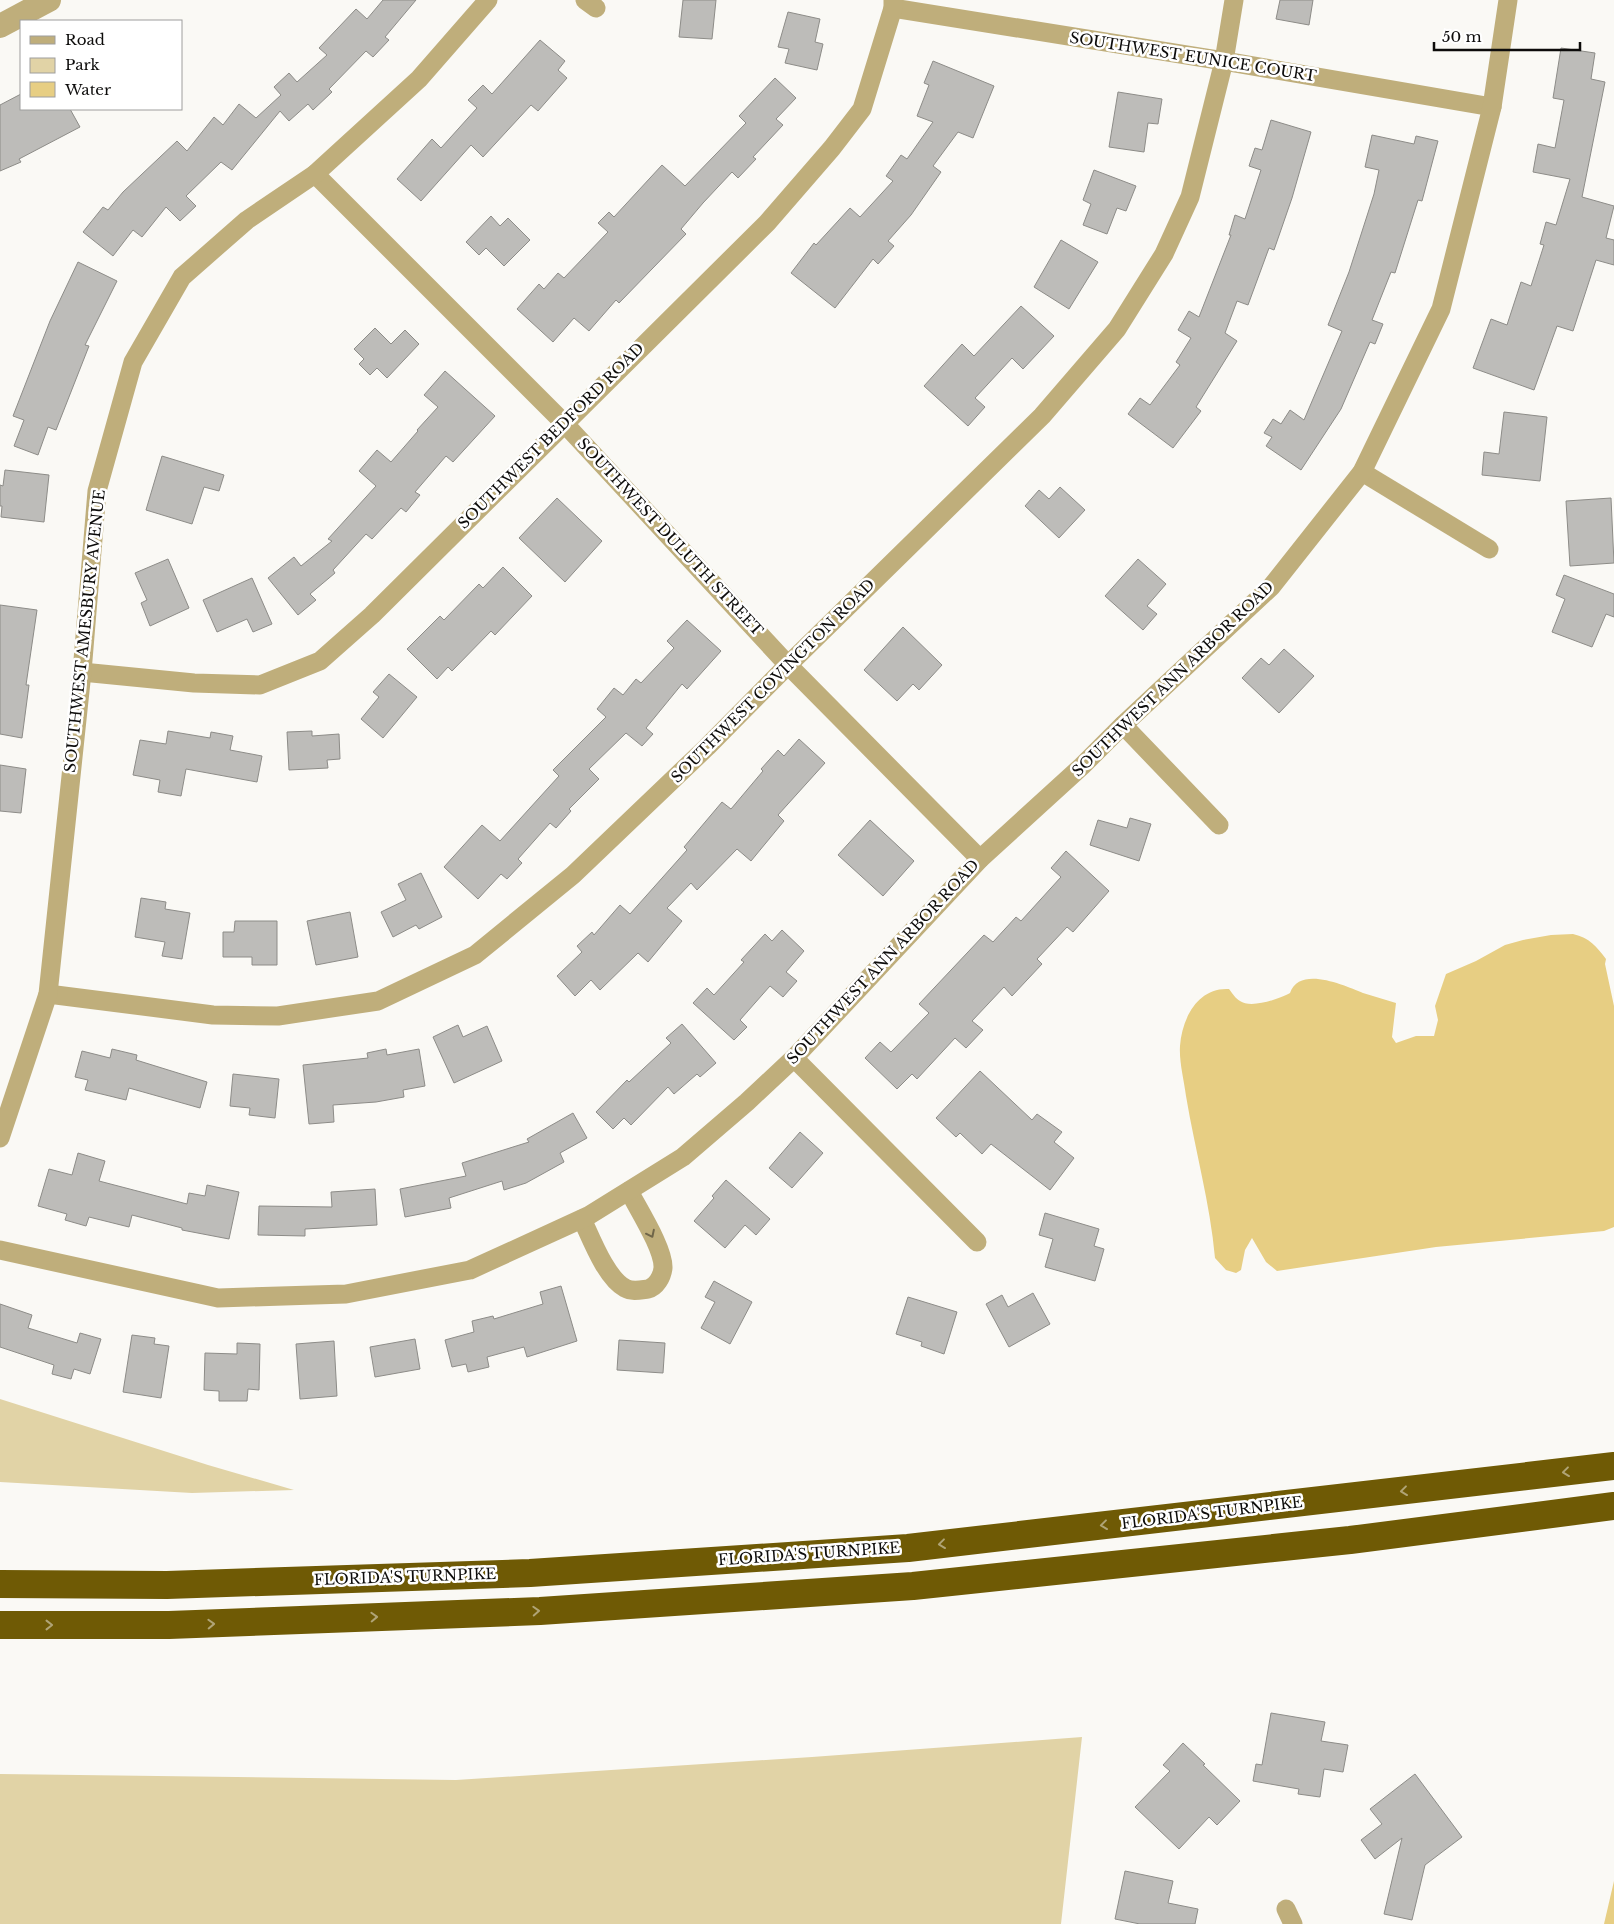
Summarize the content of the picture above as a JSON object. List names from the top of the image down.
{
  "streets": {
    "highway": ["FLORIDA'S TURNPIKE"],
    "street": [
      "SOUTHWEST EUNICE COURT",
      "SOUTHWEST BEDFORD ROAD",
      "SOUTHWEST DULUTH STREET",
      "SOUTHWEST AMESBURY AVENUE",
      "SOUTHWEST ANN ARBOR ROAD",
      "SOUTHWEST COVINGTON ROAD"
    ]
  },
  "crossings": [
    ["SOUTHWEST EUNICE COURT", "SOUTHWEST BEDFORD ROAD"],
    ["SOUTHWEST EUNICE COURT", "SOUTHWEST ANN ARBOR ROAD"],
    ["SOUTHWEST EUNICE COURT", "SOUTHWEST COVINGTON ROAD"],
    ["SOUTHWEST BEDFORD ROAD", "SOUTHWEST DULUTH STREET"],
    ["SOUTHWEST BEDFORD ROAD", "SOUTHWEST AMESBURY AVENUE"],
    ["SOUTHWEST DULUTH STREET", "SOUTHWEST AMESBURY AVENUE"],
    ["SOUTHWEST DULUTH STREET", "SOUTHWEST ANN ARBOR ROAD"],
    ["SOUTHWEST DULUTH STREET", "SOUTHWEST COVINGTON ROAD"],
    ["SOUTHWEST AMESBURY AVENUE", "SOUTHWEST COVINGTON ROAD"]
  ],
  "legend": ["Road", "Park", "Water"],
  "scale_bar": "50 m"
}
